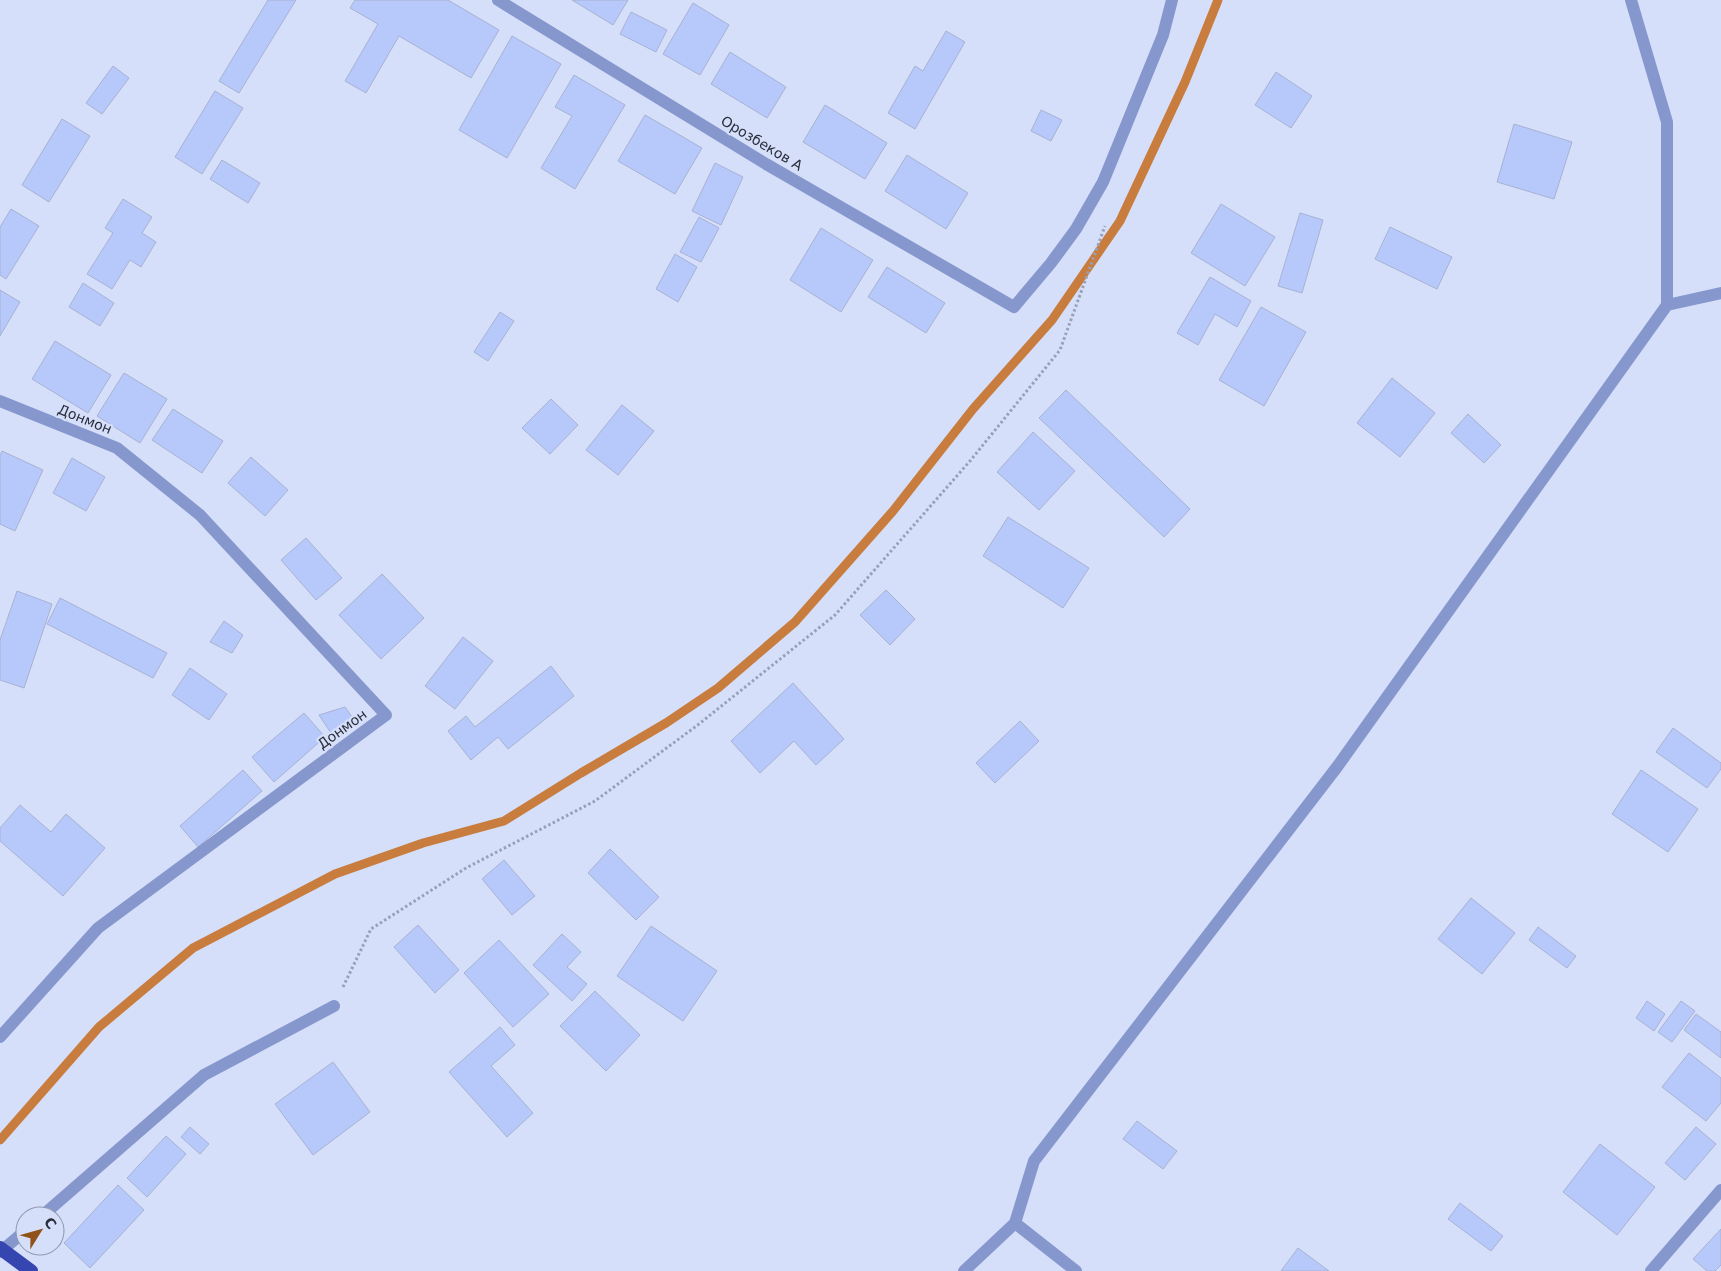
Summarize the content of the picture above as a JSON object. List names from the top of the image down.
{
  "streets": {
    "street": ["Орозбеков А", "Донмон"]
  },
  "north": "top right"
}
